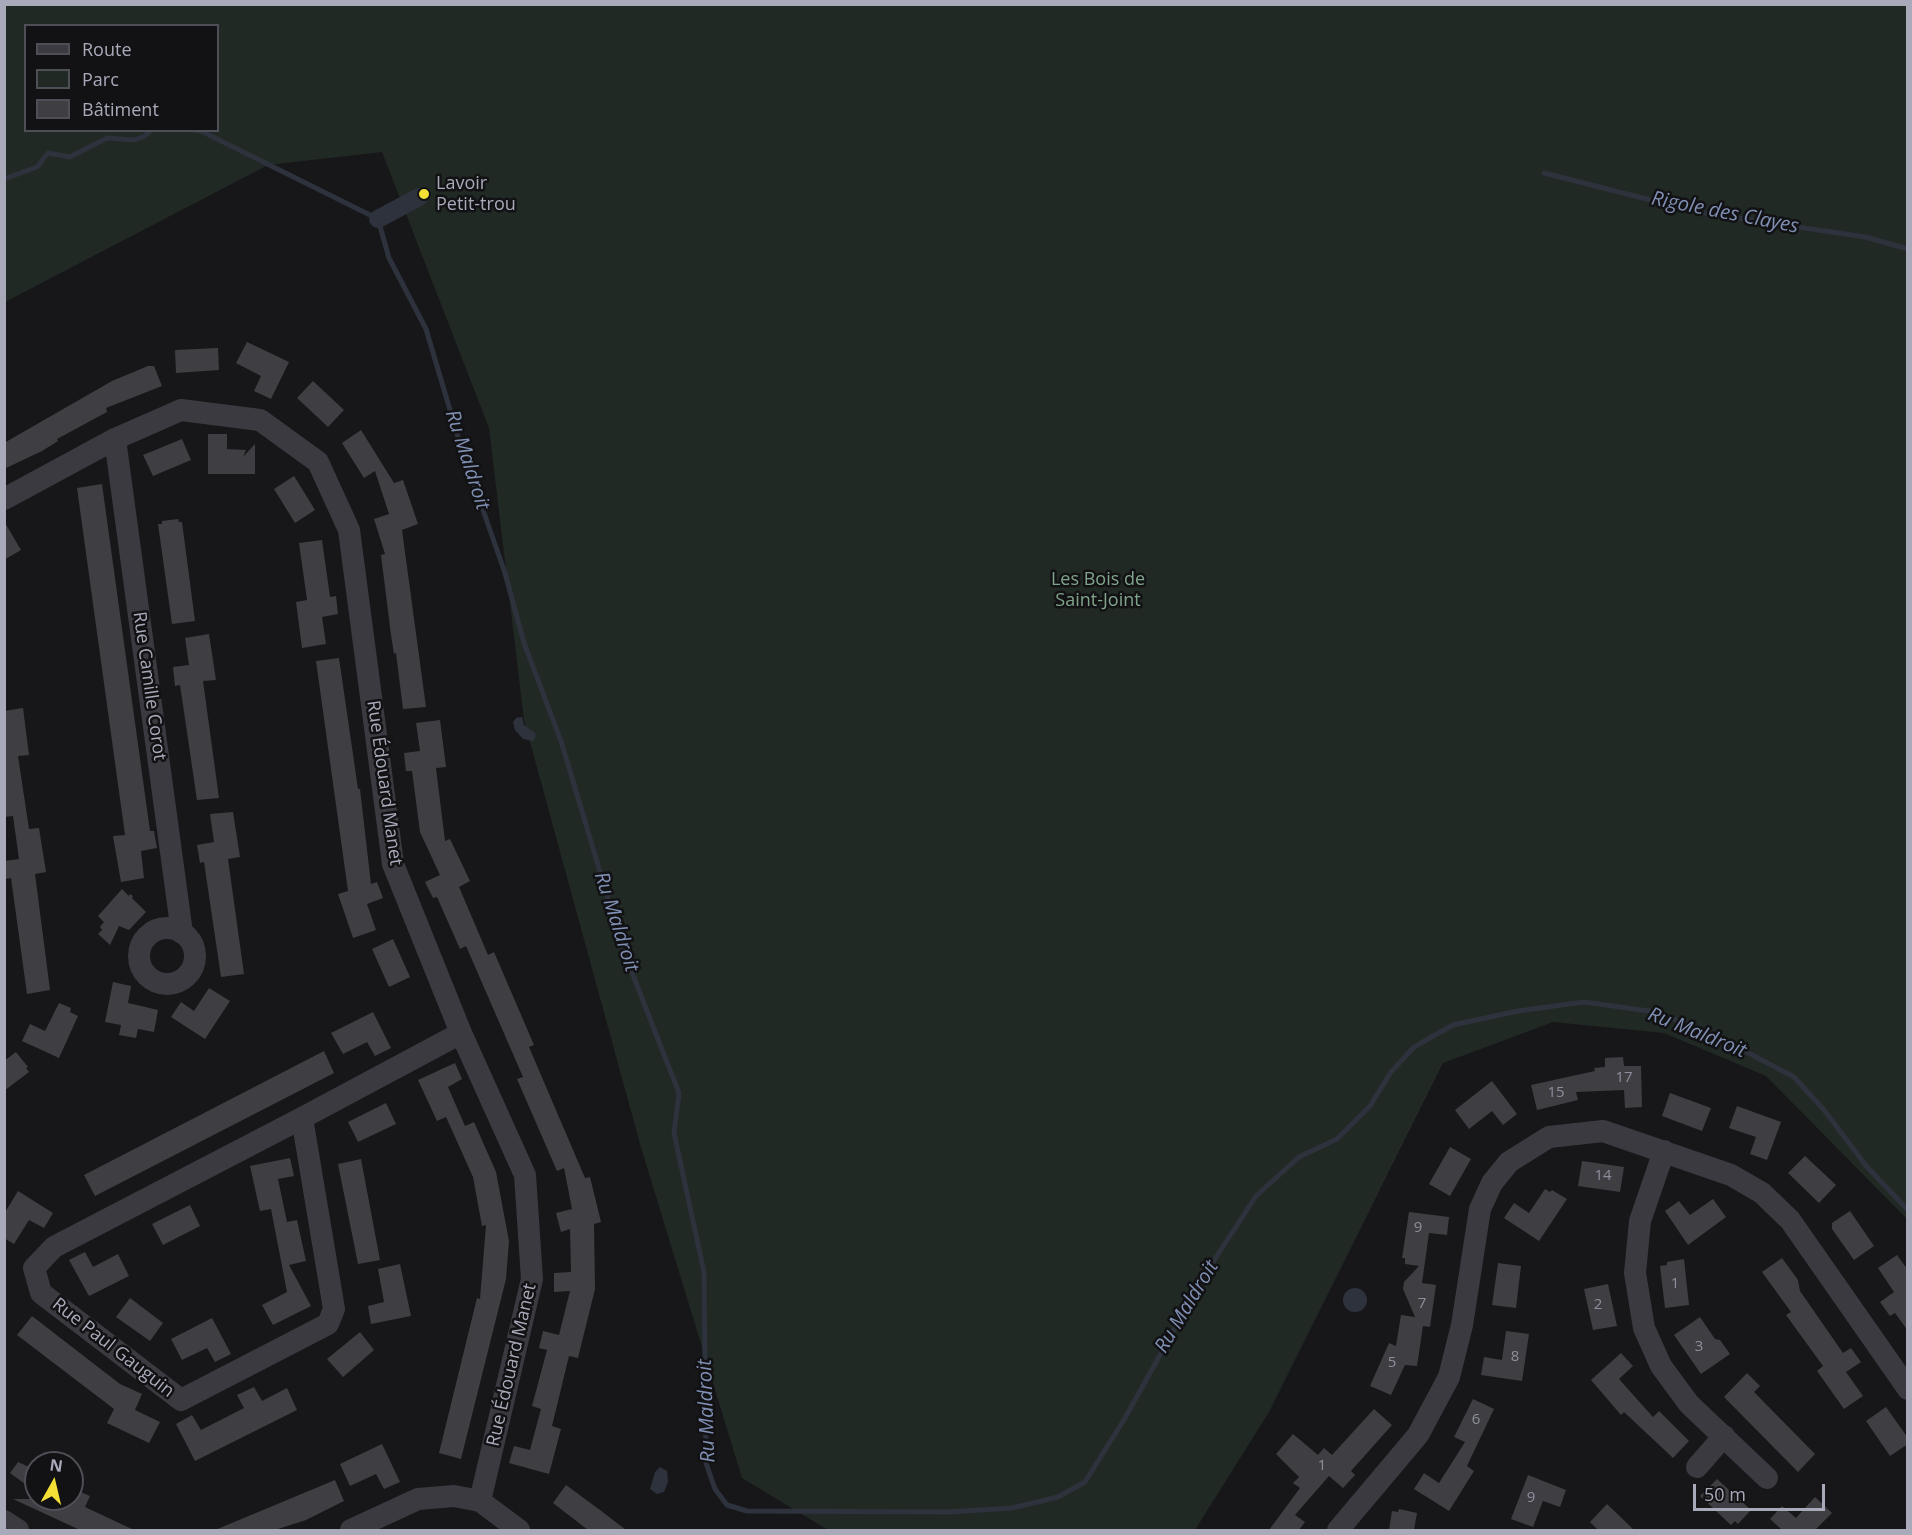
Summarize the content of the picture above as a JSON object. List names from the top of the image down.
{
  "streets": {
    "street": ["Rue Camille Corot", "Rue Édouard Manet", "Rue Paul Gauguin"]
  },
  "crossings": [
    ["Rue Camille Corot", "Rue Édouard Manet"],
    ["Rue Édouard Manet", "Rue Paul Gauguin"]
  ],
  "water": ["Rigole des Clayes", "Ru Maldroit"],
  "parks": ["Les Bois de Saint-Joint"],
  "places": ["Lavoir Petit-trou"],
  "house_numbers": [
    "17",
    "15",
    "14",
    "9",
    "1",
    "7",
    "2",
    "3",
    "8",
    "5",
    "6",
    "1",
    "9"
  ],
  "legend": ["Route", "Parc", "Bâtiment"],
  "scale_bar": "50 m",
  "north": "top"
}
